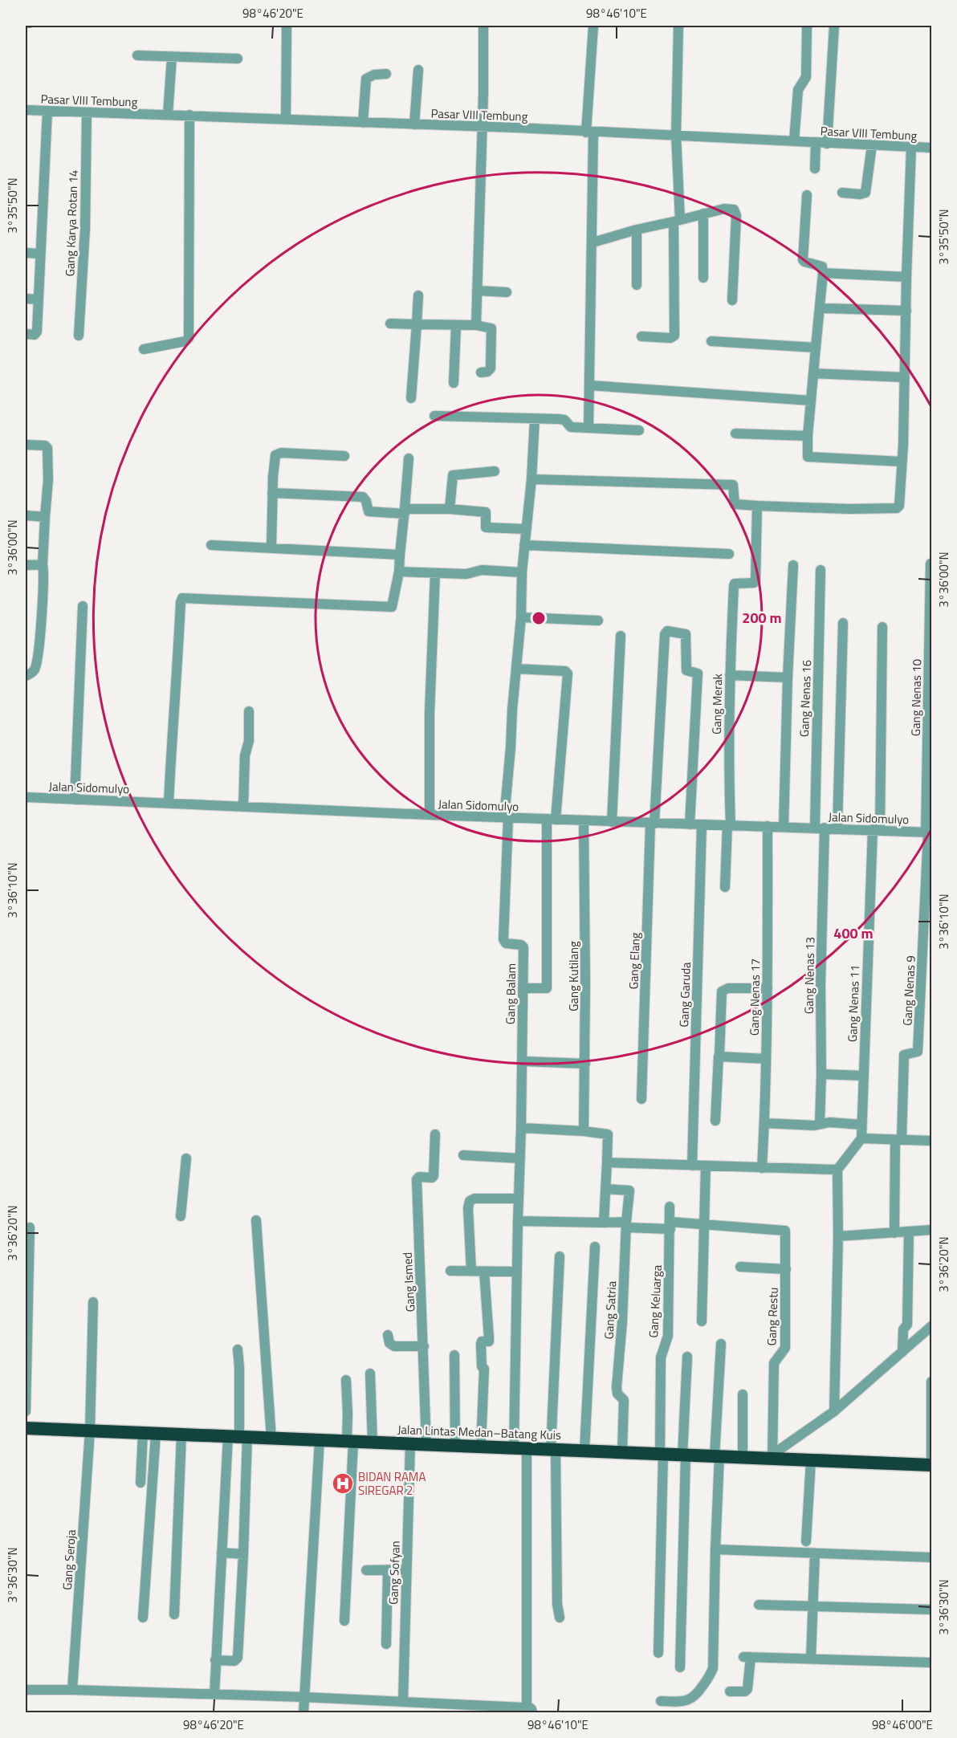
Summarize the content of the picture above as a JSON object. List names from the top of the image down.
{
  "streets": {
    "highway": ["Jalan Lintas Medan–Batang Kuis"],
    "street": [
      "Pasar VIII Tembung",
      "Gang Karya Rotan 14",
      "Gang Nenas 10",
      "Gang Nenas 16",
      "Gang Merak",
      "Jalan Sidomulyo",
      "Gang Elang",
      "Gang Nenas 13",
      "Gang Kutilang",
      "Gang Nenas 9",
      "Gang Balam",
      "Gang Garuda",
      "Gang Nenas 17",
      "Gang Nenas 11",
      "Gang Ismed",
      "Gang Keluarga",
      "Gang Satria",
      "Gang Restu",
      "Gang Seroja",
      "Gang Sofyan"
    ]
  },
  "crossings": [
    ["Pasar VIII Tembung", "Gang Karya Rotan 14"],
    ["Gang Nenas 10", "Jalan Sidomulyo"],
    ["Gang Nenas 10", "Gang Nenas 9"],
    ["Gang Nenas 16", "Jalan Sidomulyo"],
    ["Gang Nenas 16", "Gang Nenas 13"],
    ["Gang Merak", "Jalan Sidomulyo"],
    ["Jalan Sidomulyo", "Gang Elang"],
    ["Jalan Sidomulyo", "Gang Nenas 13"],
    ["Jalan Sidomulyo", "Gang Kutilang"],
    ["Jalan Sidomulyo", "Gang Nenas 9"],
    ["Jalan Sidomulyo", "Gang Balam"],
    ["Jalan Sidomulyo", "Gang Garuda"],
    ["Jalan Sidomulyo", "Gang Nenas 17"],
    ["Jalan Sidomulyo", "Gang Nenas 11"],
    ["Gang Balam", "Jalan Lintas Medan–Batang Kuis"],
    ["Gang Ismed", "Jalan Lintas Medan–Batang Kuis"],
    ["Gang Keluarga", "Jalan Lintas Medan–Batang Kuis"],
    ["Gang Satria", "Jalan Lintas Medan–Batang Kuis"],
    ["Gang Restu", "Jalan Lintas Medan–Batang Kuis"],
    ["Jalan Lintas Medan–Batang Kuis", "Gang Seroja"],
    ["Jalan Lintas Medan–Batang Kuis", "Gang Sofyan"]
  ],
  "places": {
    "hospital": ["BIDAN RAMA SIREGAR 2"]
  },
  "coordinates": [
    "98°46'20\"E",
    "98°46'10\"E",
    "3°35'50\"N",
    "3°36'00\"N",
    "3°36'10\"N",
    "3°36'20\"N",
    "3°36'30\"N",
    "98°46'00\"E"
  ],
  "rings": ["200 m", "400 m"]
}
